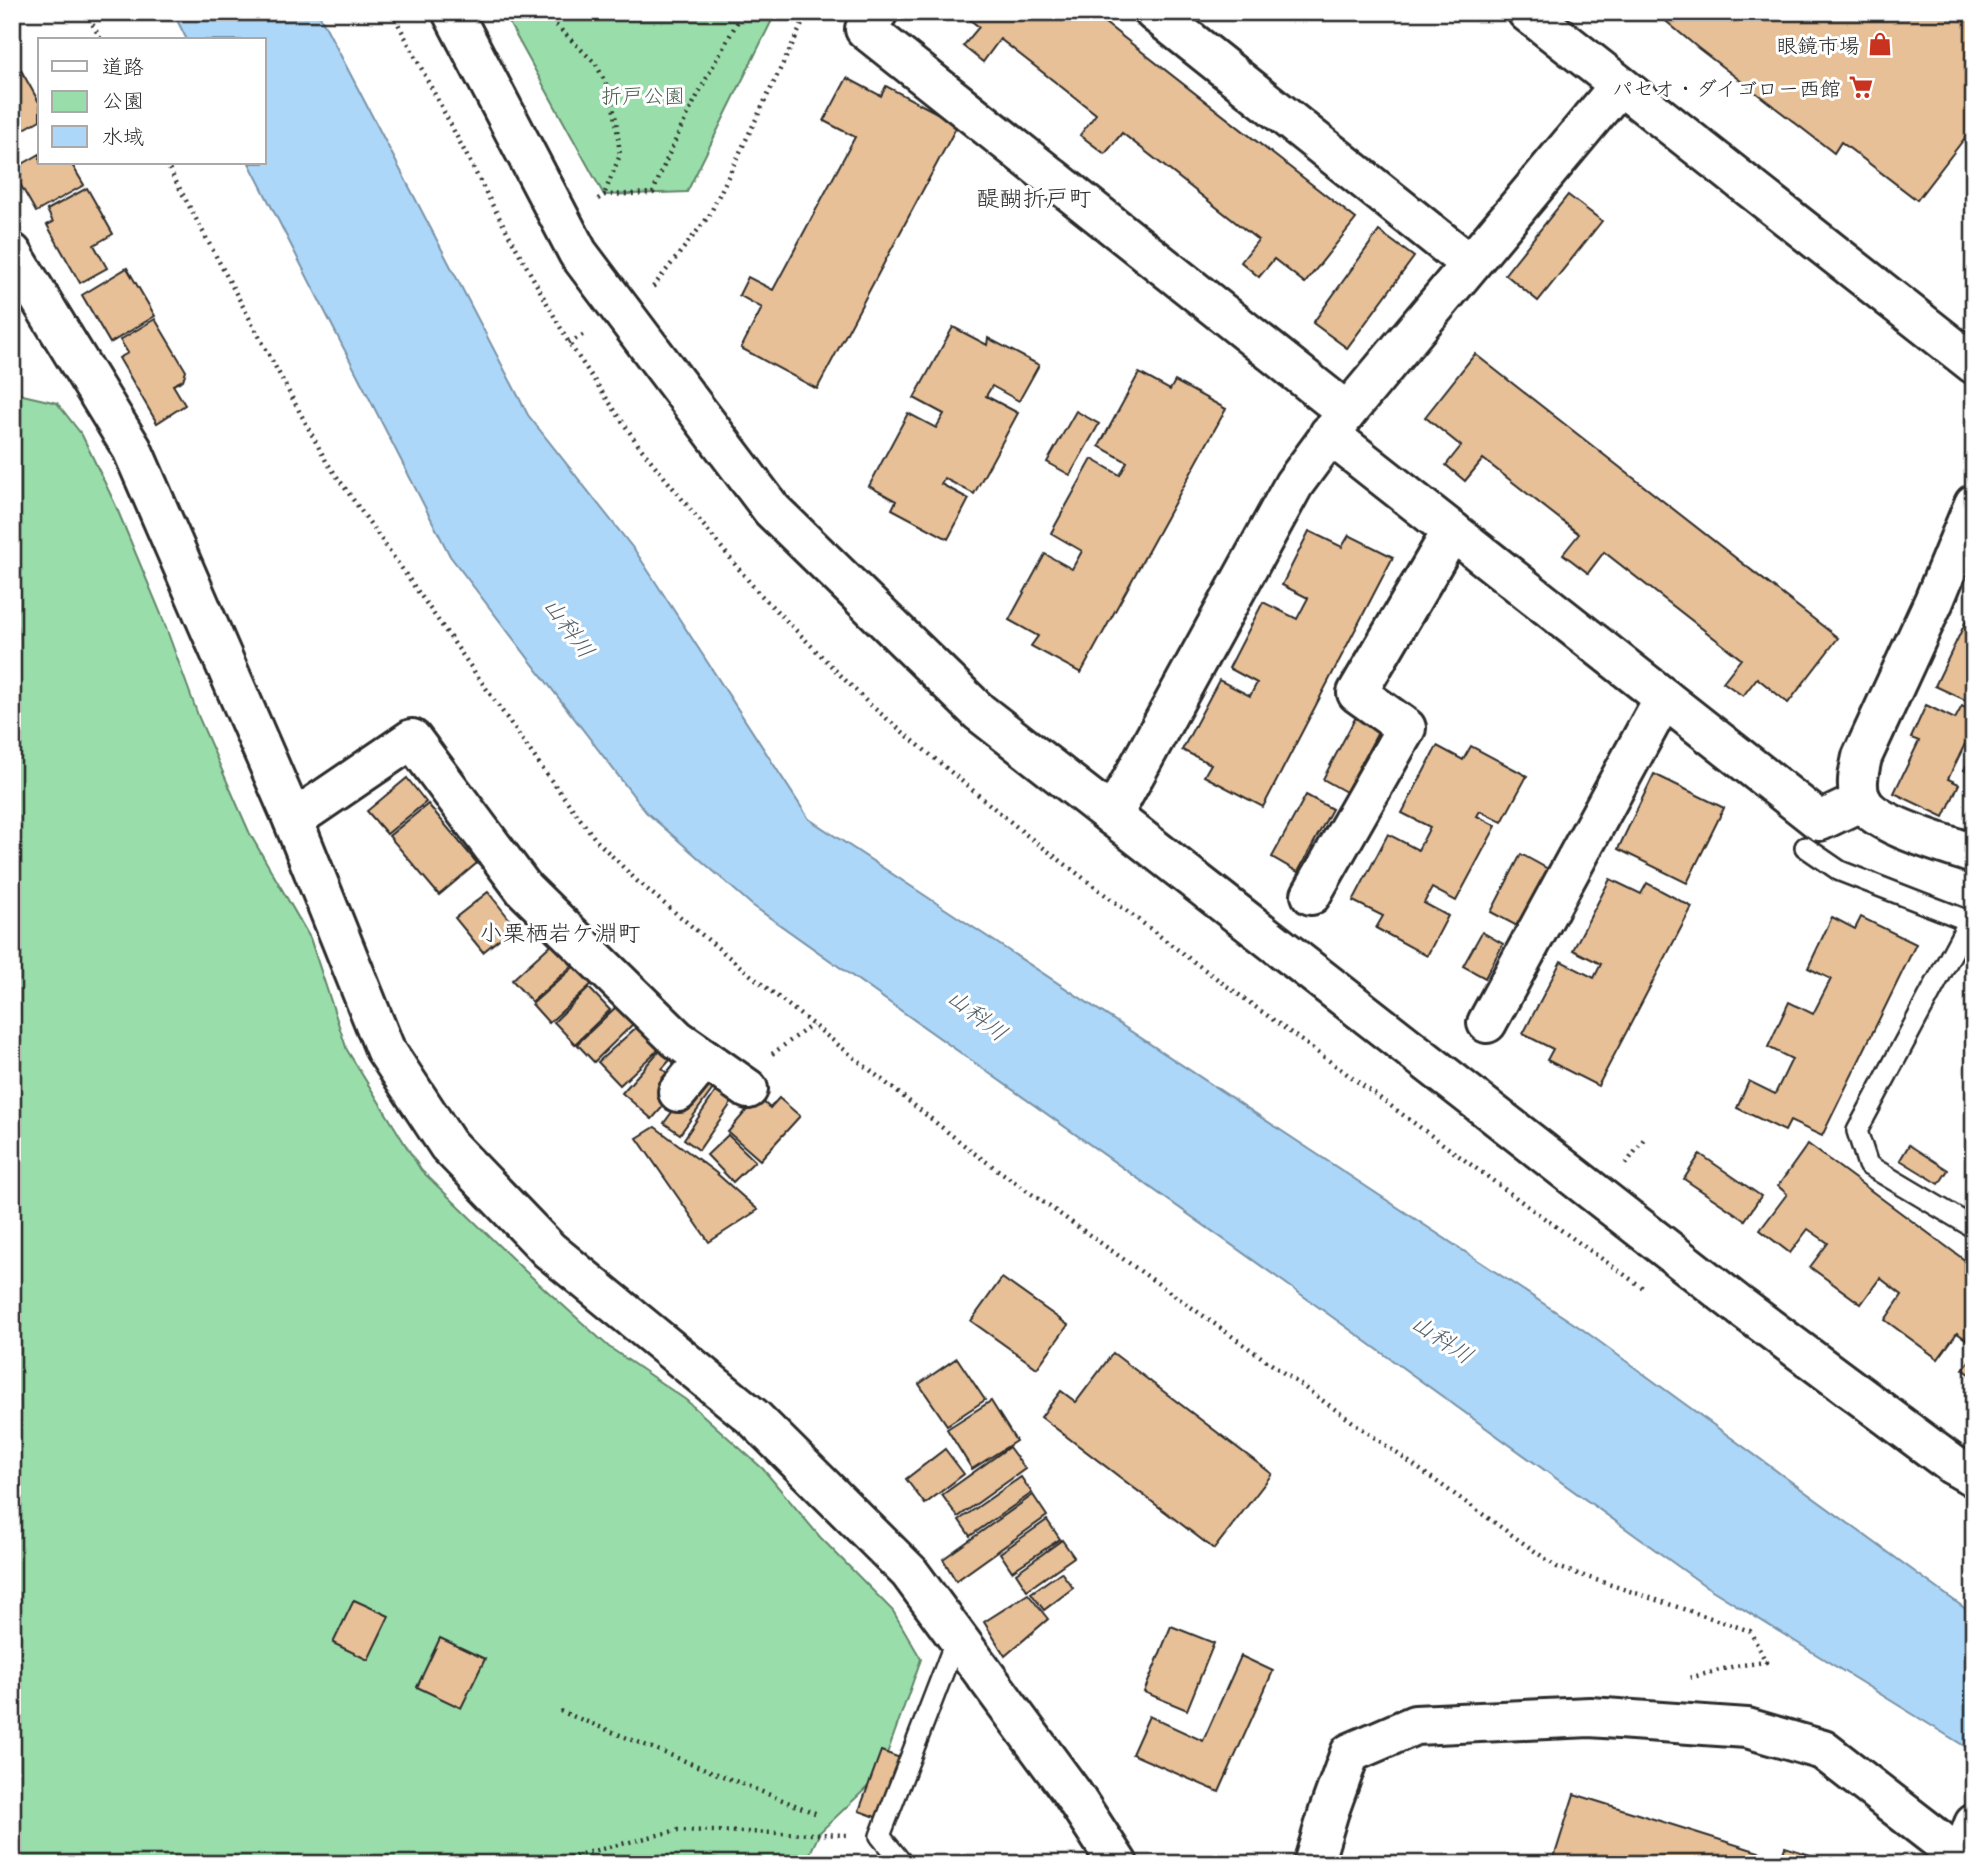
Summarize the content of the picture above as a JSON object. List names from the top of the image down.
{
  "districts": ["醍醐折戸町", "小栗栖岩ケ淵町"],
  "water": ["山科川"],
  "parks": ["折戸公園"],
  "places": {
    "shop": ["眼鏡市場"],
    "supermarket": ["パセオ・ダイゴロー西館"]
  },
  "legend": ["道路", "公園", "水域"]
}
